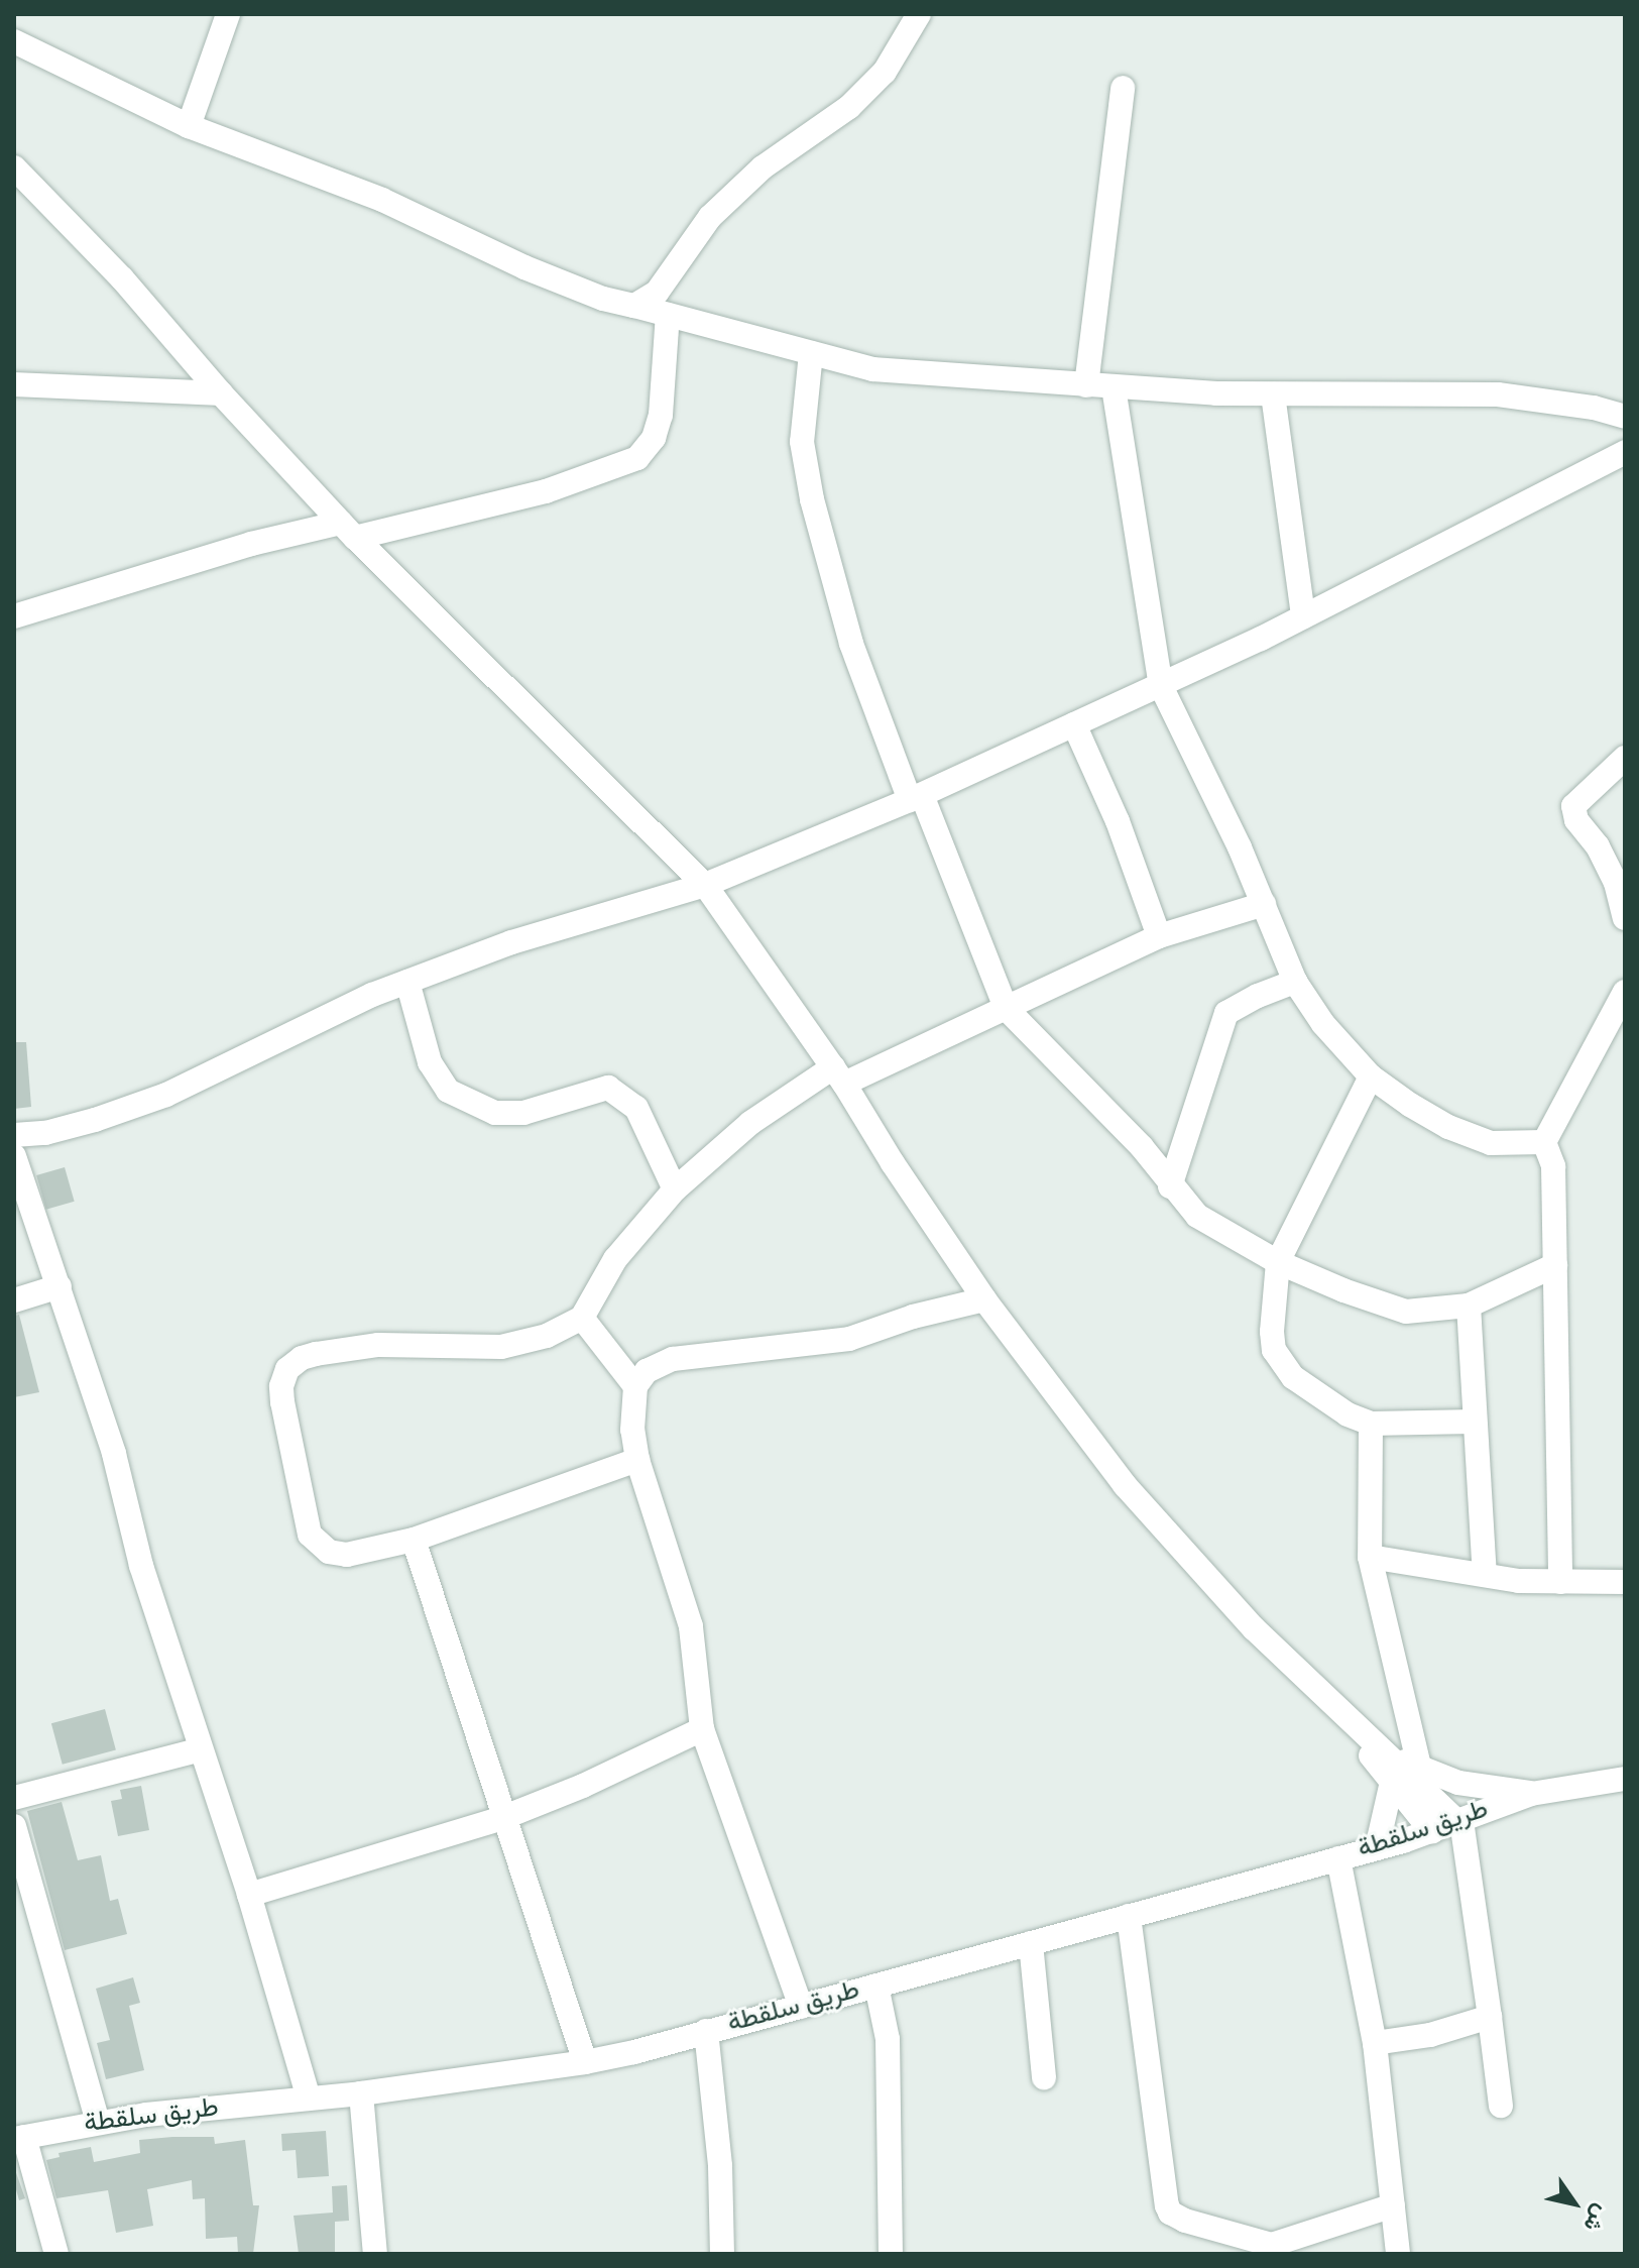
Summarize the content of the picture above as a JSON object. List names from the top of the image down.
{
  "streets": {
    "street": ["طريق سلقطة"]
  },
  "north": "bottom right"
}
